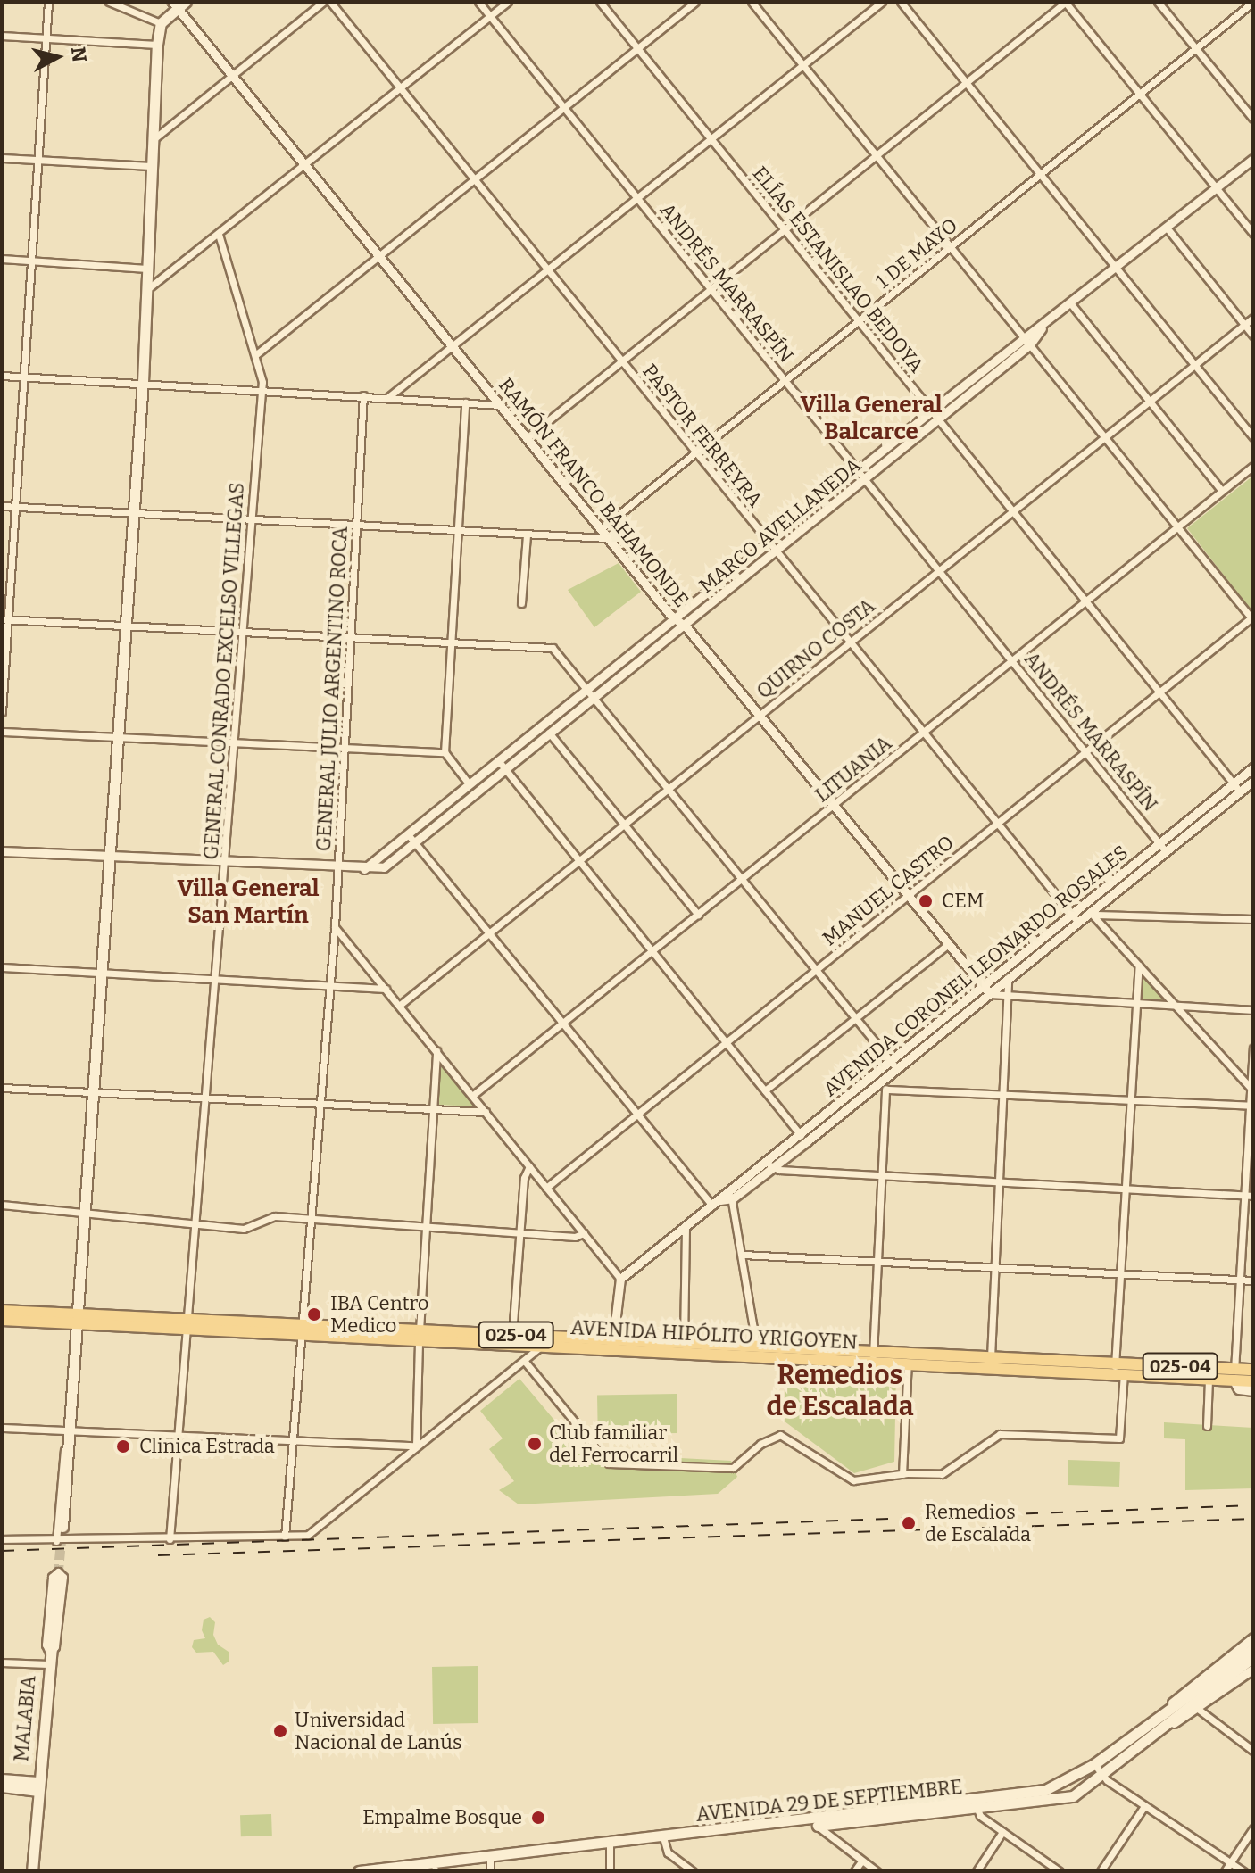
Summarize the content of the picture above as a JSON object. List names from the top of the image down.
{
  "streets": {
    "main road": [
      "025-04",
      "AVENIDA HIPÓLITO YRIGOYEN",
      "MALABIA",
      "AVENIDA 29 DE SEPTIEMBRE"
    ],
    "street": [
      "1 DE MAYO",
      "ELÍAS ESTANISLAO BEDOYA",
      "ANDRÉS MARRASPÍN",
      "PASTOR FERREYRA",
      "RAMÓN FRANCO BAHAMONDE",
      "MARCO AVELLANEDA",
      "QUIRNO COSTA",
      "GENERAL CONRADO EXCELSO VILLEGAS",
      "GENERAL JULIO ARGENTINO ROCA",
      "LITUANIA",
      "MANUEL CASTRO",
      "AVENIDA CORONEL LEONARDO ROSALES"
    ]
  },
  "crossings": [
    ["1 DE MAYO", "ELÍAS ESTANISLAO BEDOYA"],
    ["1 DE MAYO", "ANDRÉS MARRASPÍN"],
    ["1 DE MAYO", "PASTOR FERREYRA"],
    ["1 DE MAYO", "RAMÓN FRANCO BAHAMONDE"],
    ["ELÍAS ESTANISLAO BEDOYA", "MARCO AVELLANEDA"],
    ["ELÍAS ESTANISLAO BEDOYA", "QUIRNO COSTA"],
    ["ELÍAS ESTANISLAO BEDOYA", "LITUANIA"],
    ["ELÍAS ESTANISLAO BEDOYA", "MANUEL CASTRO"],
    ["ELÍAS ESTANISLAO BEDOYA", "AVENIDA CORONEL LEONARDO ROSALES"],
    ["ANDRÉS MARRASPÍN", "MARCO AVELLANEDA"],
    ["ANDRÉS MARRASPÍN", "QUIRNO COSTA"],
    ["ANDRÉS MARRASPÍN", "LITUANIA"],
    ["ANDRÉS MARRASPÍN", "MANUEL CASTRO"],
    ["ANDRÉS MARRASPÍN", "AVENIDA CORONEL LEONARDO ROSALES"],
    ["PASTOR FERREYRA", "MARCO AVELLANEDA"],
    ["PASTOR FERREYRA", "QUIRNO COSTA"],
    ["PASTOR FERREYRA", "LITUANIA"],
    ["PASTOR FERREYRA", "MANUEL CASTRO"],
    ["PASTOR FERREYRA", "AVENIDA CORONEL LEONARDO ROSALES"],
    ["RAMÓN FRANCO BAHAMONDE", "MARCO AVELLANEDA"],
    ["RAMÓN FRANCO BAHAMONDE", "QUIRNO COSTA"],
    ["RAMÓN FRANCO BAHAMONDE", "LITUANIA"],
    ["RAMÓN FRANCO BAHAMONDE", "MANUEL CASTRO"],
    ["RAMÓN FRANCO BAHAMONDE", "AVENIDA CORONEL LEONARDO ROSALES"],
    ["MARCO AVELLANEDA", "GENERAL CONRADO EXCELSO VILLEGAS"],
    ["MARCO AVELLANEDA", "GENERAL JULIO ARGENTINO ROCA"],
    ["GENERAL CONRADO EXCELSO VILLEGAS", "AVENIDA HIPÓLITO YRIGOYEN"],
    ["GENERAL JULIO ARGENTINO ROCA", "AVENIDA HIPÓLITO YRIGOYEN"]
  ],
  "districts": ["Villa General Balcarce", "Villa General San Martín", "Remedios de Escalada"],
  "places": [
    "CEM",
    "IBA Centro Medico",
    "Club familiar del Ferrocarril",
    "Clinica Estrada",
    "Remedios de Escalada",
    "Universidad Nacional de Lanús",
    "Empalme Bosque"
  ],
  "north": "right"
}
